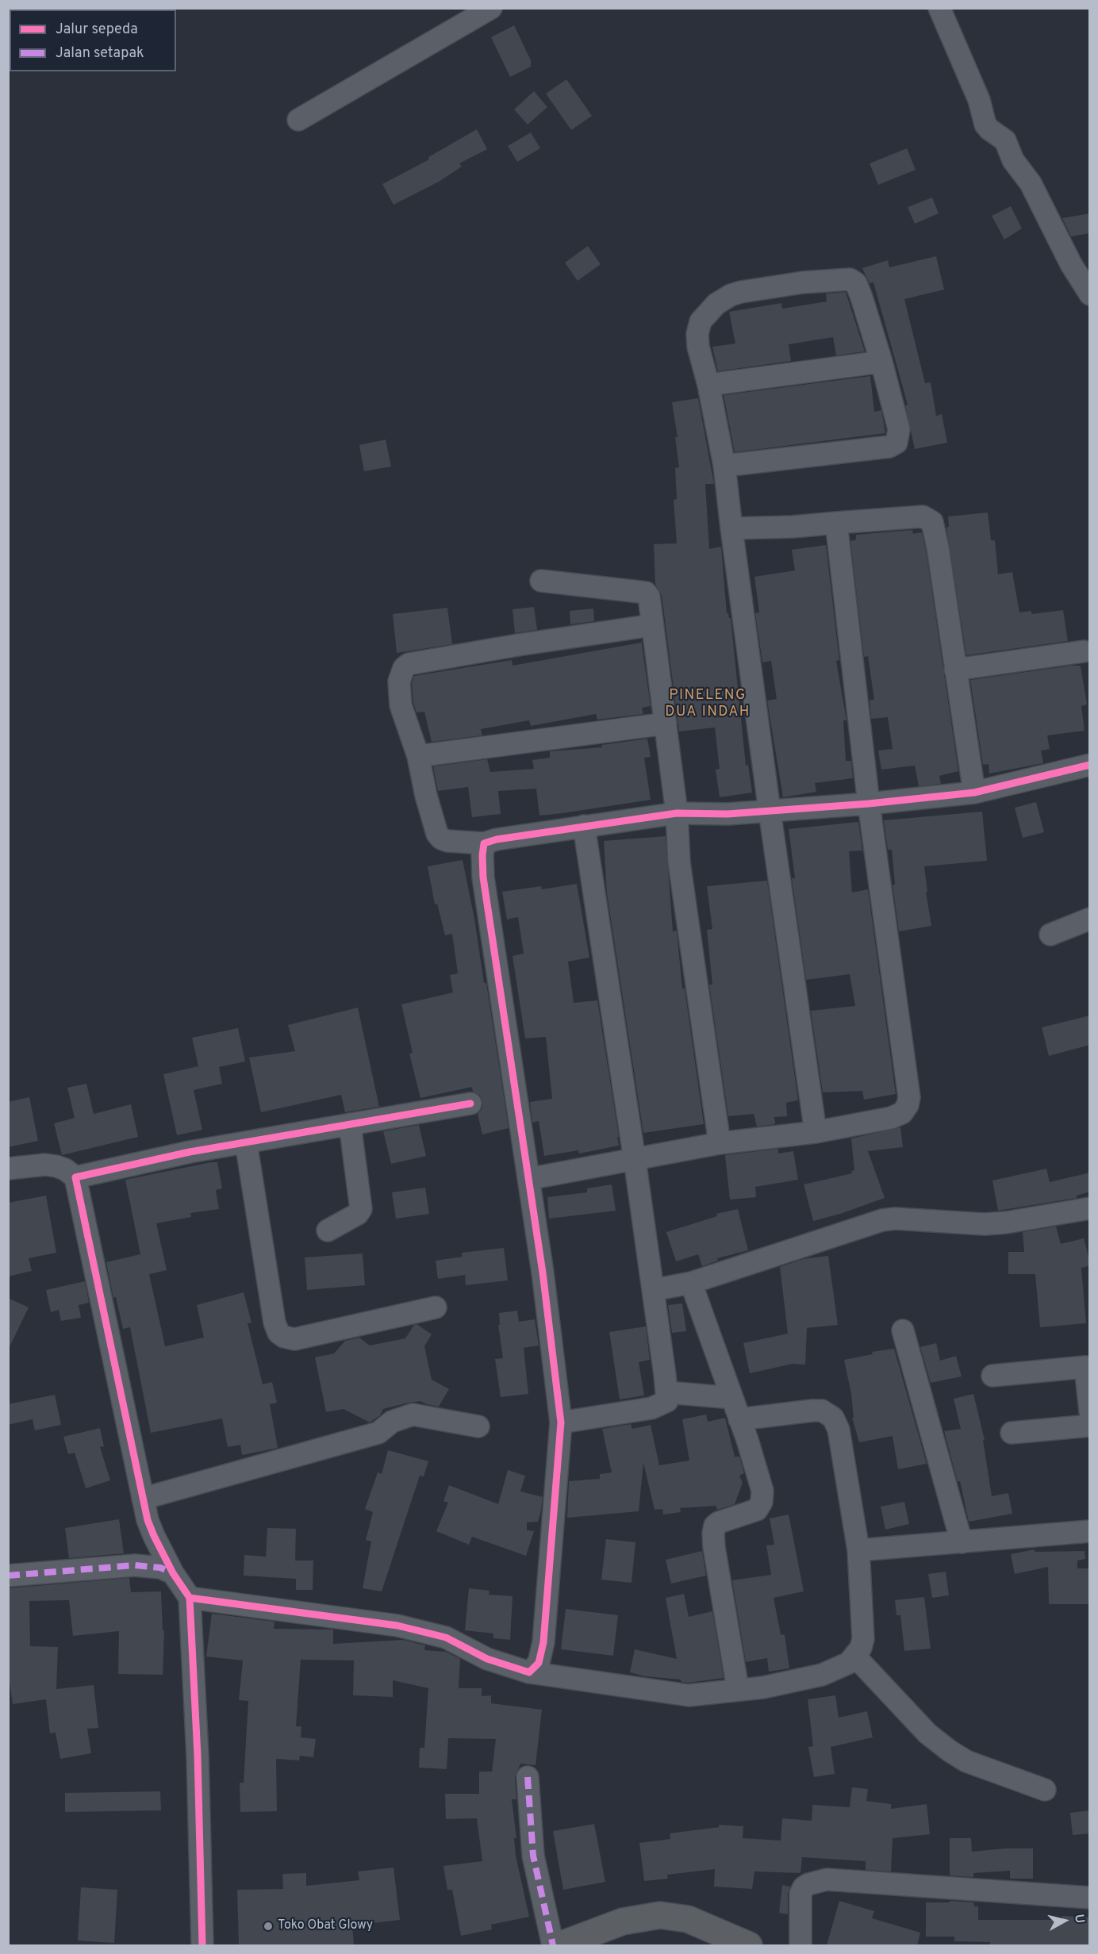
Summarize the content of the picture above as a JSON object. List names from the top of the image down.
{
  "districts": ["PINELENG DUA INDAH"],
  "places": ["Toko Obat Glowy"],
  "legend": ["Jalur sepeda", "Jalan setapak"],
  "north": "right"
}
